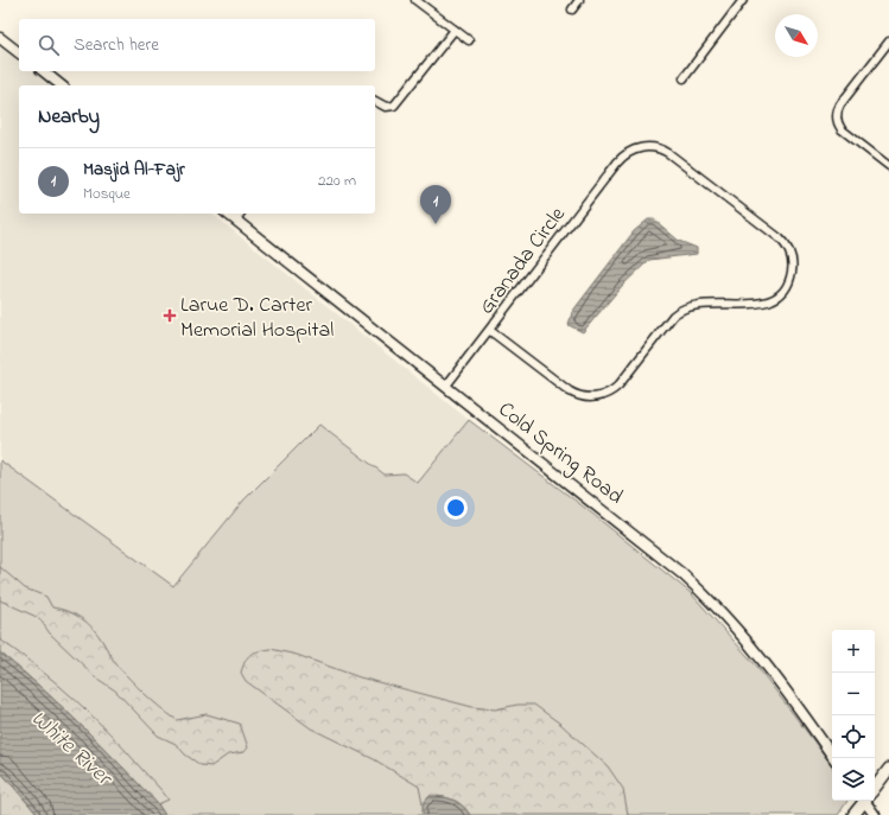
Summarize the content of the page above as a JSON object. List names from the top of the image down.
{
  "streets": {
    "street": ["Granada Circle", "Cold Spring Road"]
  },
  "crossings": [
    ["Granada Circle", "Cold Spring Road"]
  ],
  "water": ["White River"],
  "places": {
    "health": ["Larue D. Carter Memorial Hospital"]
  },
  "north": "bottom right",
  "page": {
    "search": "Search here",
    "heading": "Nearby",
    "list": [
      {
        "mark": "1",
        "name": "Masjid Al-Fajr",
        "note": "Mosque",
        "value": "220 m"
      }
    ],
    "pins": "1",
    "map_buttons": ["+", "−"]
  }
}
